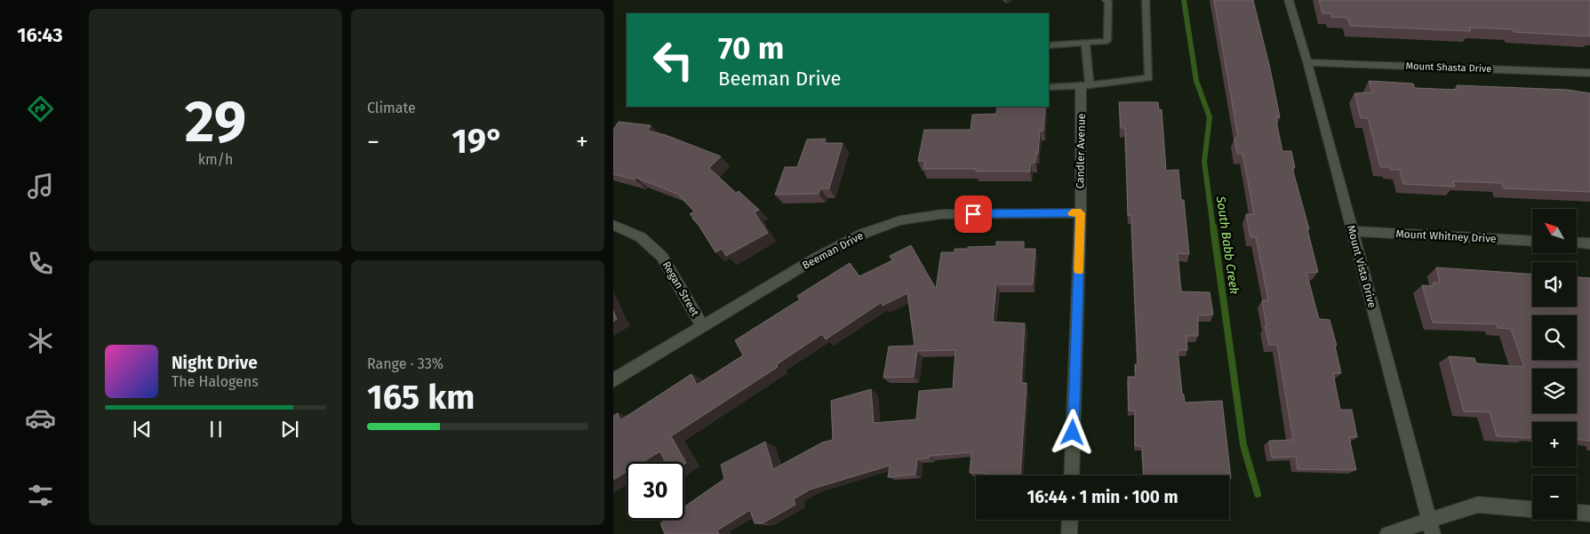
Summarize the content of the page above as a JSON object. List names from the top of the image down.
{
  "streets": {
    "street": [
      "Mount Shasta Drive",
      "Candler Avenue",
      "Mount Whitney Drive",
      "Beeman Drive",
      "Mount Vista Drive",
      "Regan Street"
    ]
  },
  "crossings": [
    ["Mount Shasta Drive", "Mount Vista Drive"],
    ["Candler Avenue", "Beeman Drive"],
    ["Mount Whitney Drive", "Mount Vista Drive"],
    ["Beeman Drive", "Regan Street"]
  ],
  "water": ["South Babb Creek"],
  "north": "top left",
  "page": {
    "tabs": "16:43",
    "tile": [
      ["29", "km/h"],
      "Climate",
      ["Range · 33%", "165 km"]
    ],
    "turn": ["70 m", "Beeman Drive"],
    "heat": ["−", "19°", "+"],
    "map_buttons": ["+", "−"],
    "song": ["Night Drive", "The Halogens"],
    "limit": "30",
    "trip": "16:44 · 1 min · 100 m"
  }
}
